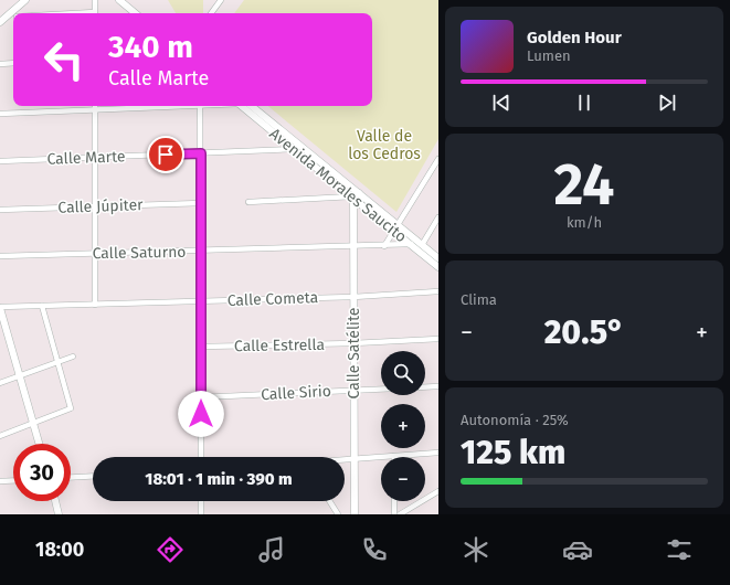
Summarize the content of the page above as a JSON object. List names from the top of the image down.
{
  "streets": {
    "main road": ["Avenida Morales Saucito", "Calle Satélite"],
    "street": [
      "Calle Marte",
      "Calle Júpiter",
      "Calle Saturno",
      "Calle Cometa",
      "Calle Estrella",
      "Calle Sirio"
    ]
  },
  "crossings": [
    ["Calle Marte", "Avenida Morales Saucito"],
    ["Avenida Morales Saucito", "Calle Saturno"],
    ["Avenida Morales Saucito", "Calle Satélite"],
    ["Calle Saturno", "Calle Satélite"],
    ["Calle Cometa", "Calle Satélite"],
    ["Calle Estrella", "Calle Satélite"],
    ["Calle Satélite", "Calle Sirio"]
  ],
  "parks": ["Valle de los Cedros"],
  "page": {
    "turn": ["340 m", "Calle Marte"],
    "song": ["Golden Hour", "Lumen"],
    "tile": [
      ["24", "km/h"],
      "Clima",
      ["Autonomía · 25%", "125 km"]
    ],
    "heat": ["−", "20.5°", "+"],
    "map_buttons": ["+", "−"],
    "limit": "30",
    "trip": "18:01 · 1 min · 390 m",
    "tabs": "18:00"
  }
}
